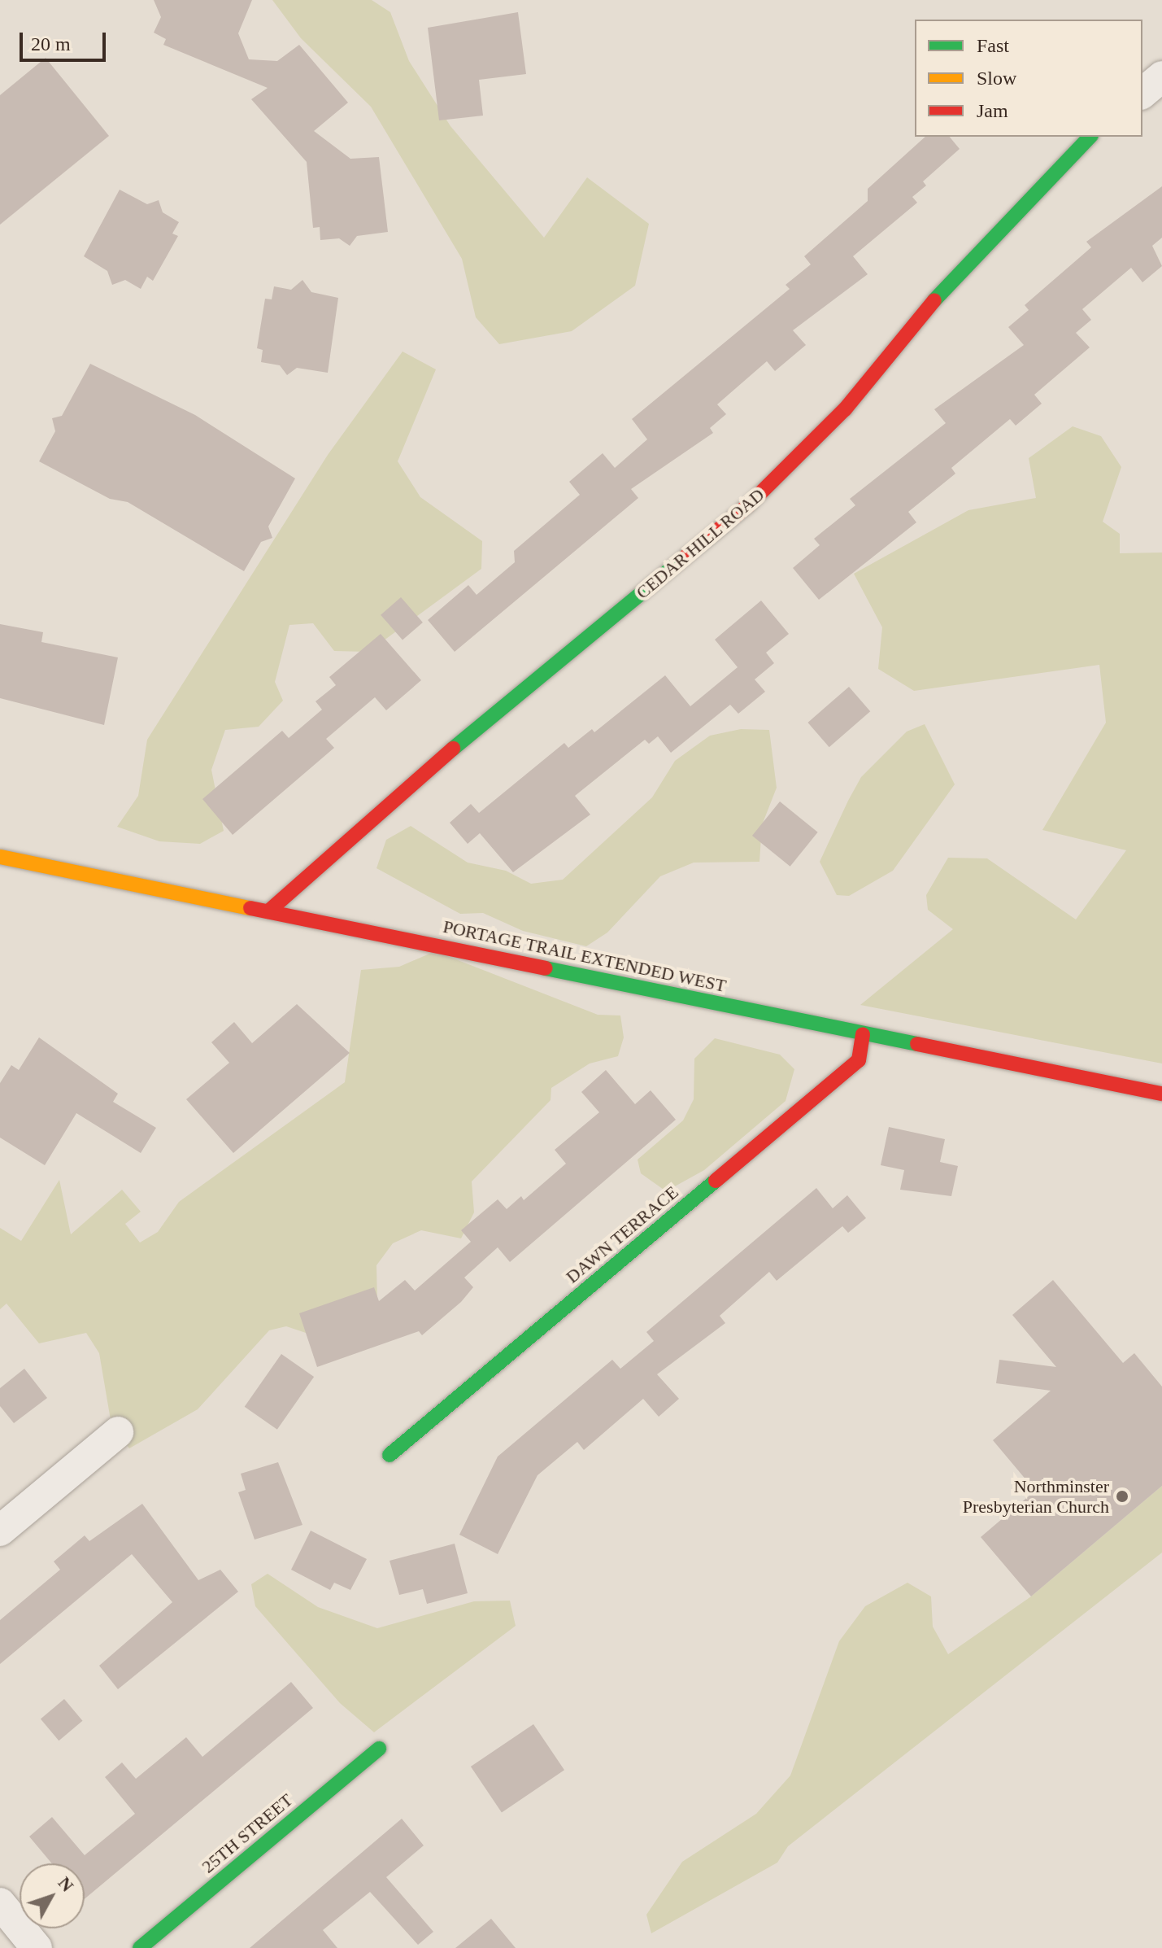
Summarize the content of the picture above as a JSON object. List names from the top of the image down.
{
  "streets": {
    "street": [
      "CEDAR HILL ROAD",
      "PORTAGE TRAIL EXTENDED WEST",
      "DAWN TERRACE",
      "25TH STREET"
    ]
  },
  "crossings": [
    ["CEDAR HILL ROAD", "PORTAGE TRAIL EXTENDED WEST"],
    ["PORTAGE TRAIL EXTENDED WEST", "DAWN TERRACE"]
  ],
  "places": ["Northminster Presbyterian Church"],
  "legend": ["Fast", "Slow", "Jam"],
  "scale_bar": "20 m",
  "north": "top right"
}
